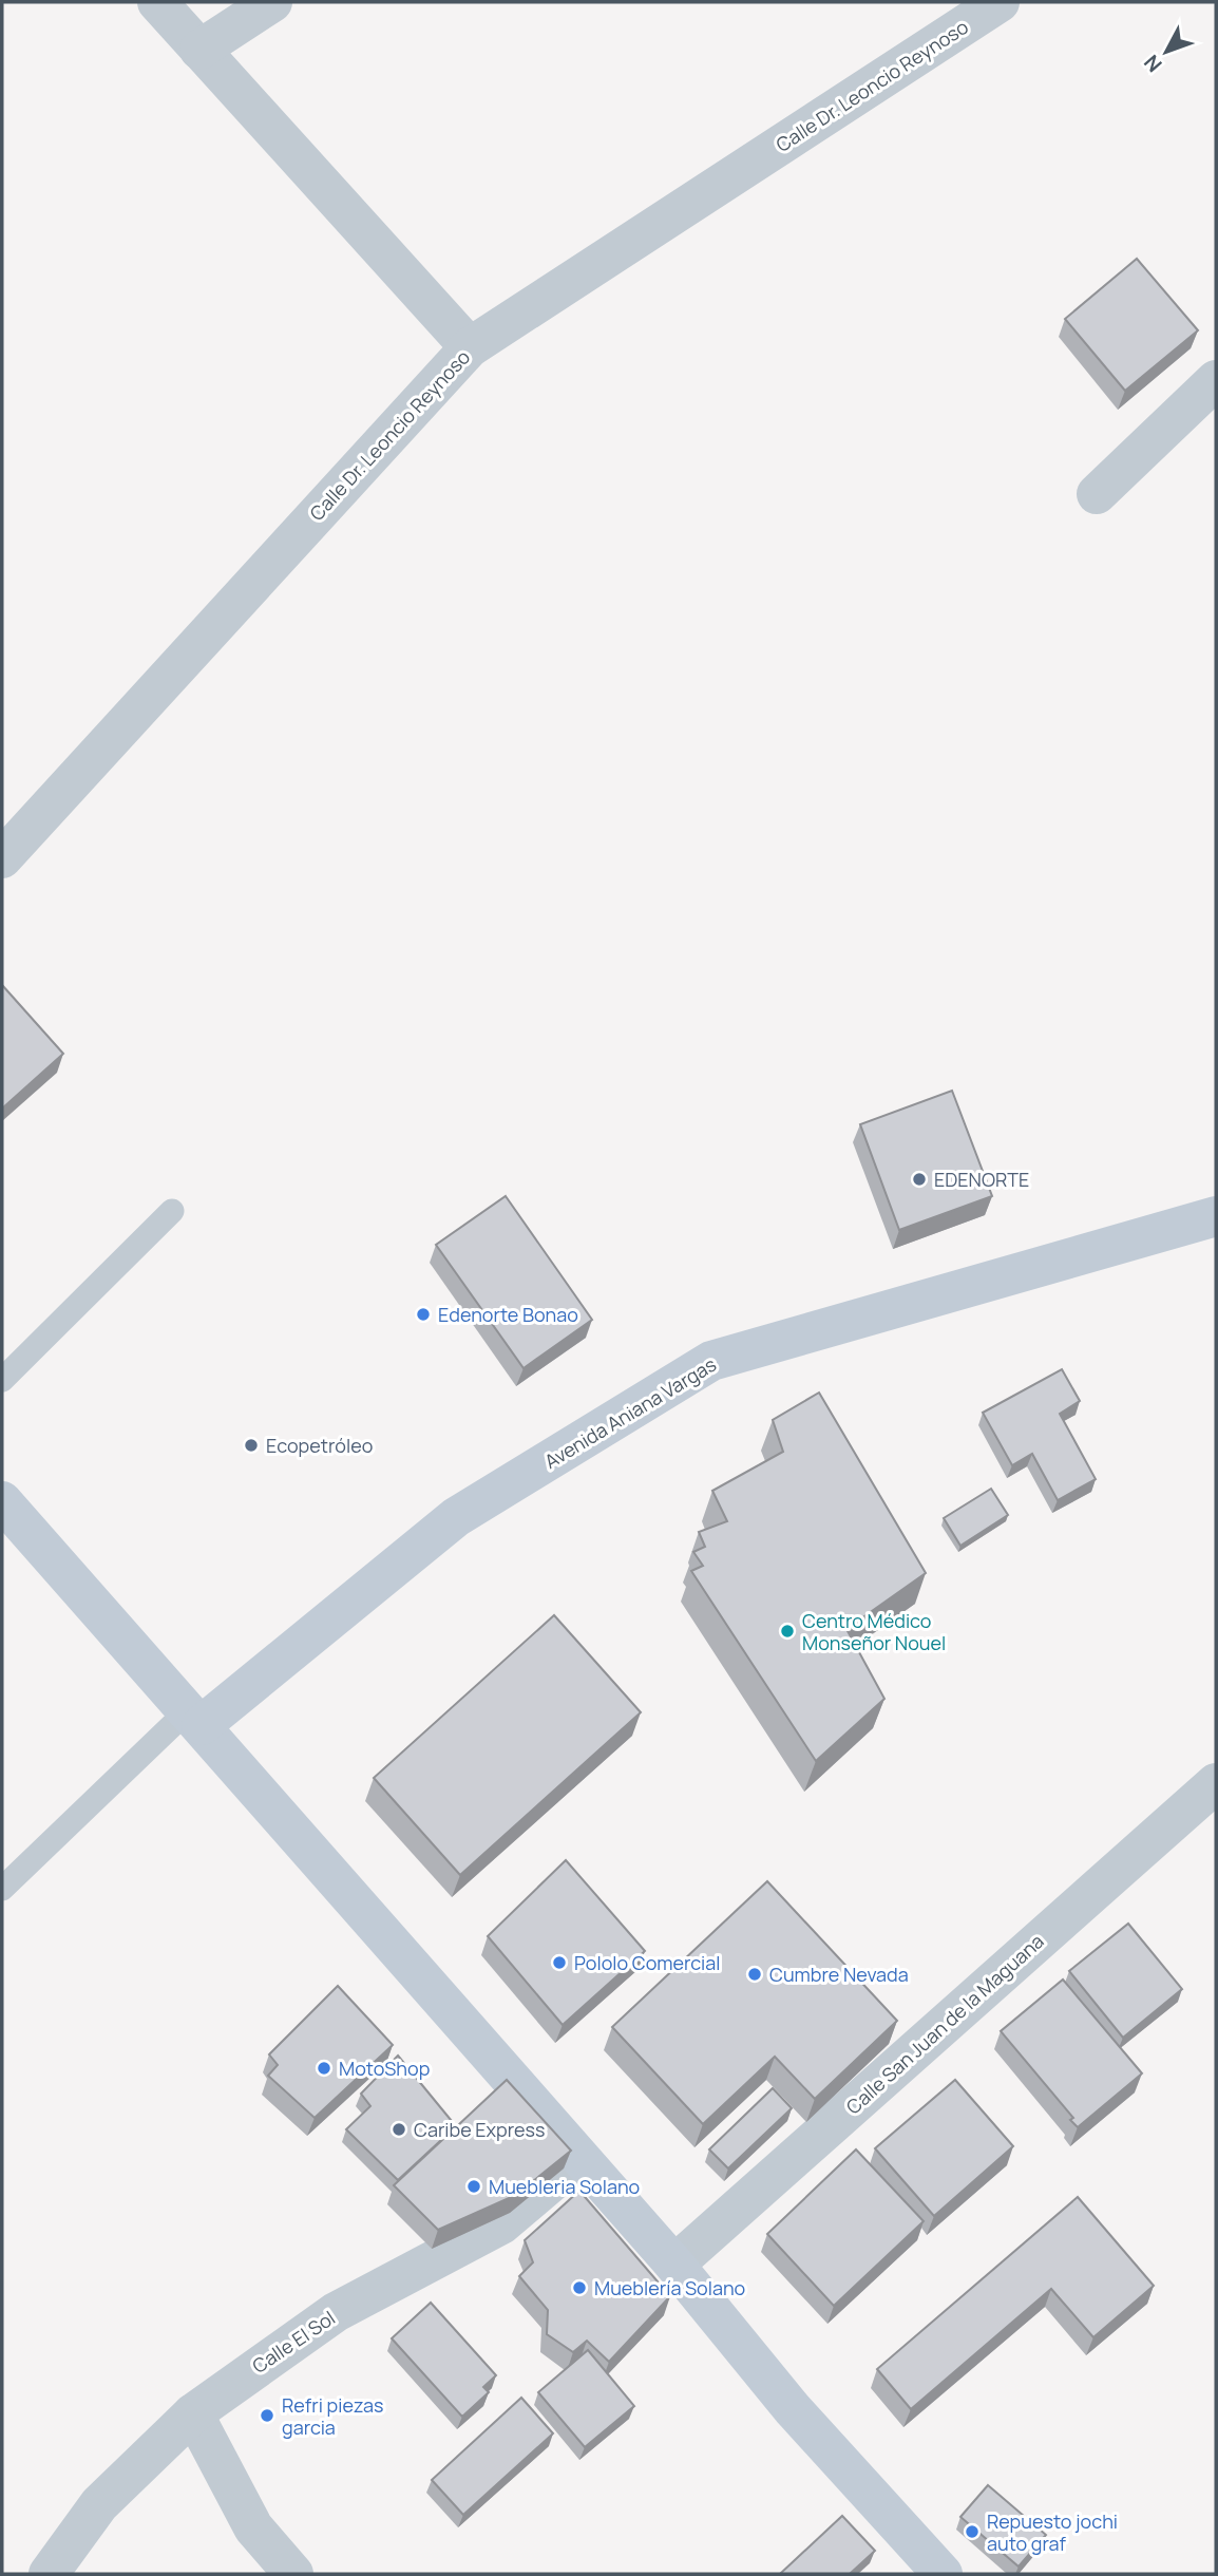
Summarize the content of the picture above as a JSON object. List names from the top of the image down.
{
  "streets": {
    "main road": ["Avenida Aniana Vargas"],
    "street": ["Calle Dr. Leoncio Reynoso", "Calle San Juan de la Maguana", "Calle El Sol"]
  },
  "places": [
    "EDENORTE",
    "Edenorte Bonao",
    "Ecopetróleo",
    "Centro Médico Monseñor Nouel",
    "Pololo Comercial",
    "Cumbre Nevada",
    "MotoShop",
    "Caribe Express",
    "Muebleria Solano",
    "Mueblería Solano",
    "Refri piezas garcia",
    "Repuesto jochi auto graf"
  ],
  "north": "bottom left"
}
